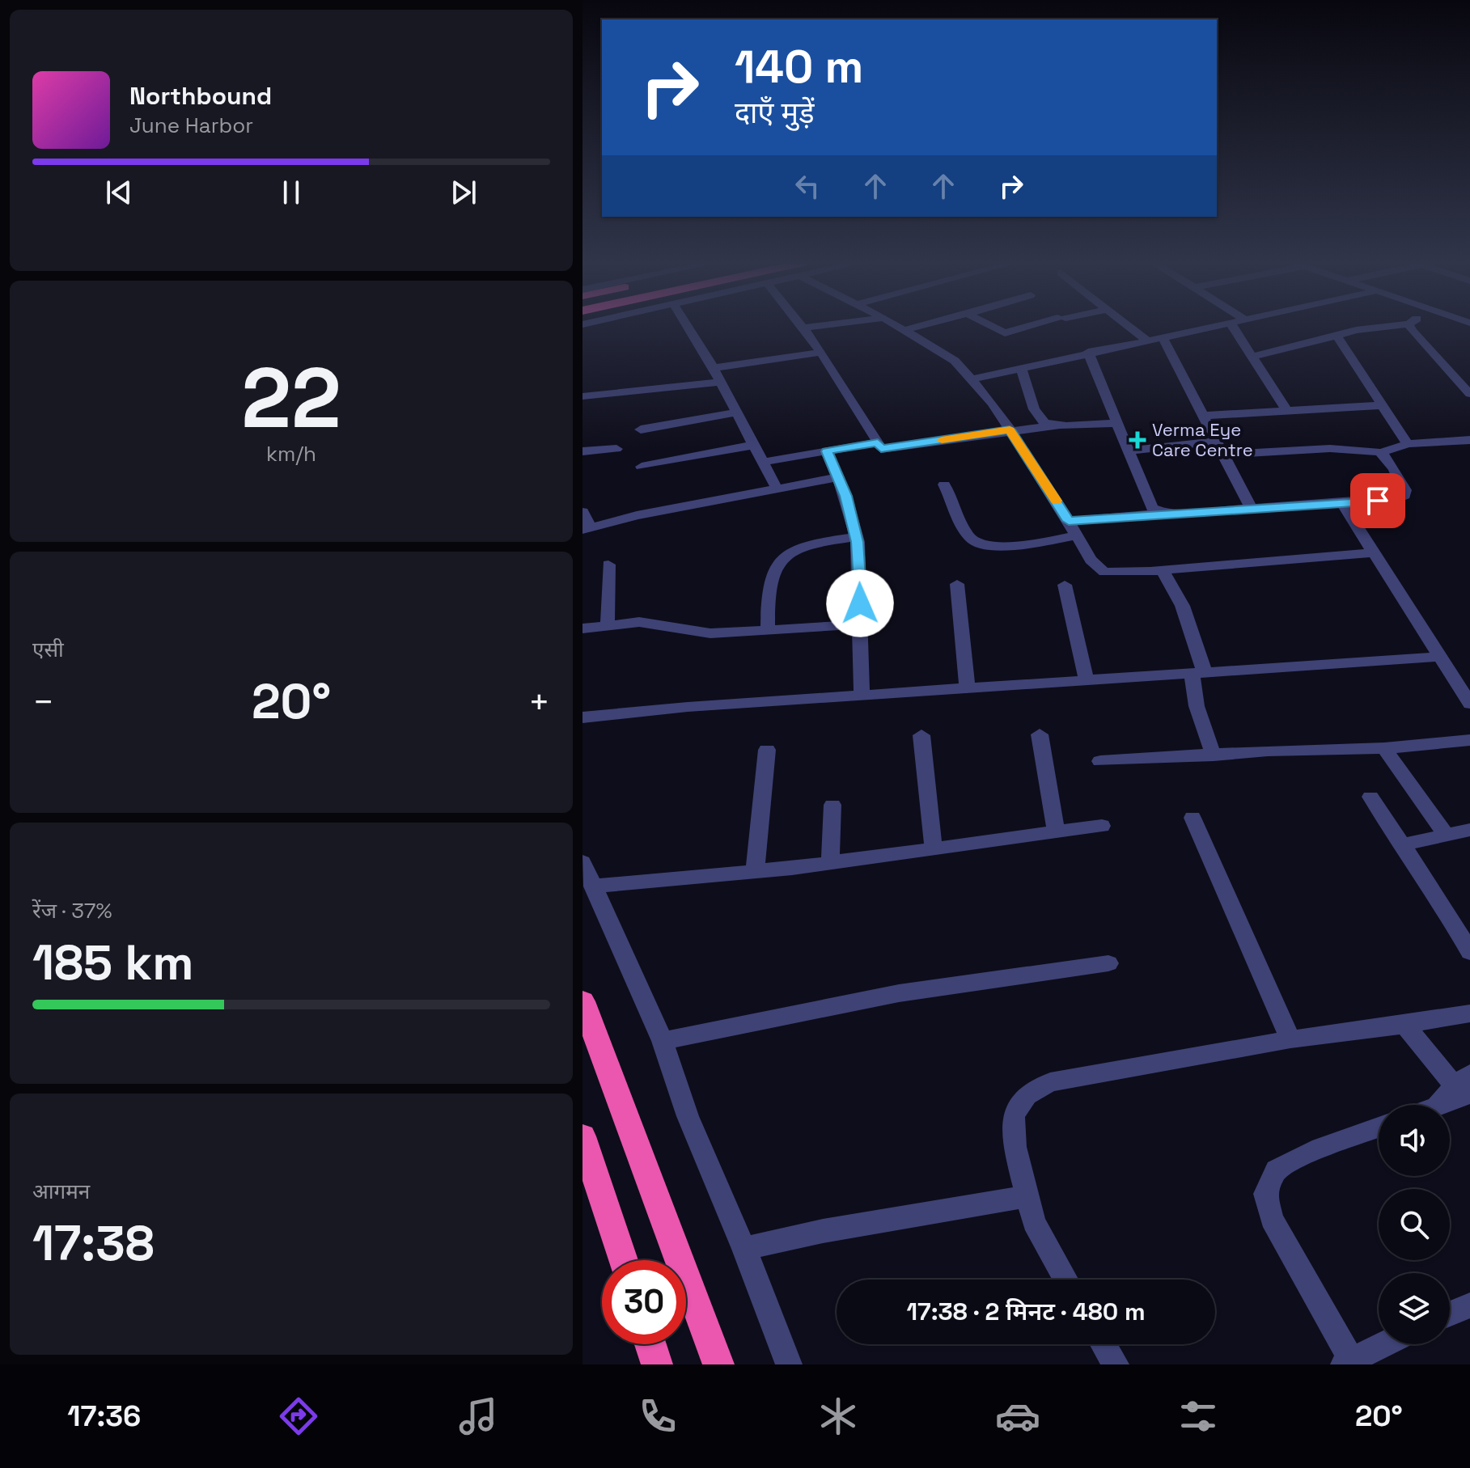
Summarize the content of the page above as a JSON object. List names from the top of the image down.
{
  "places": {
    "health": ["Verma Eye Care Centre"]
  },
  "page": {
    "turn": ["140 m", "दाएँ मुड़ें"],
    "song": ["Northbound", "June Harbor"],
    "tile": [
      ["22", "km/h"],
      "एसी",
      ["रेंज · 37%", "185 km"],
      ["आगमन", "17:38"]
    ],
    "heat": ["−", "20°", "+"],
    "limit": "30",
    "trip": "17:38 · 2 मिनट · 480 m",
    "tabs": ["17:36", "20°"]
  }
}
